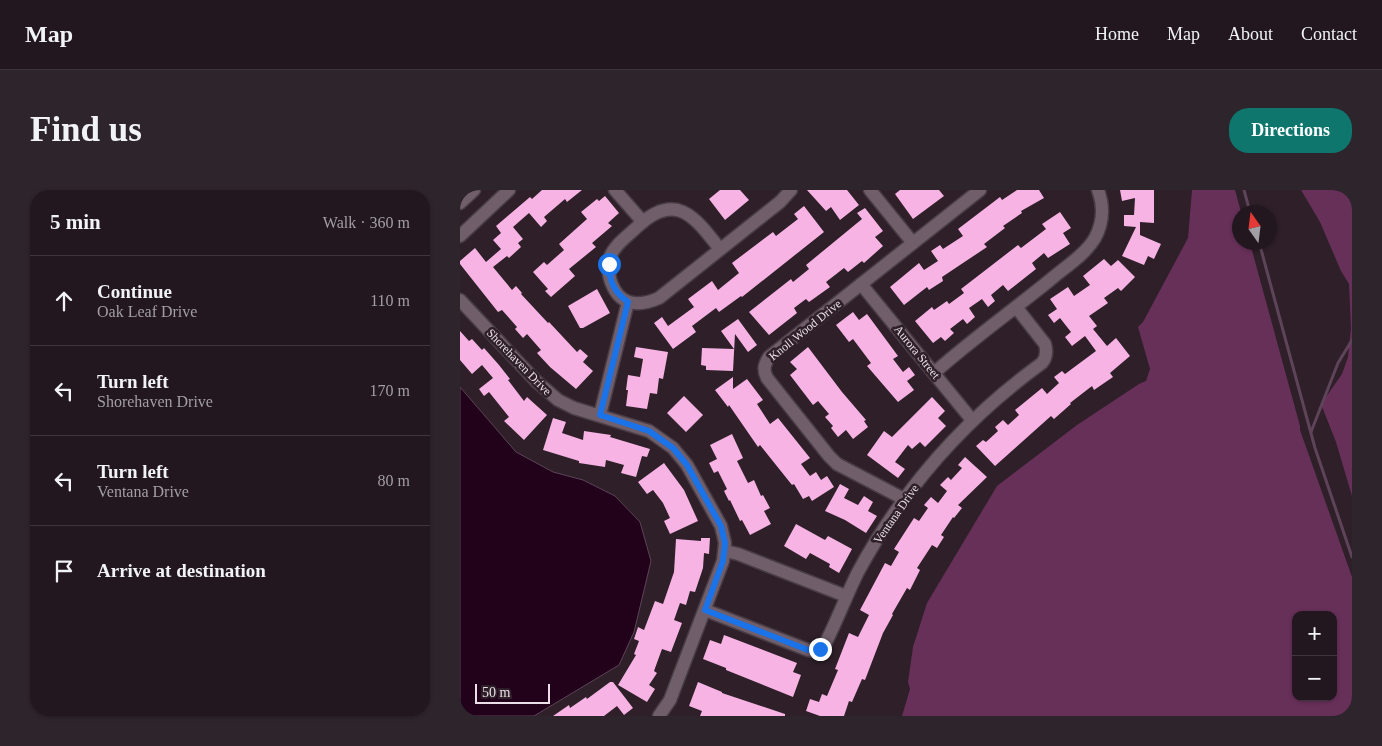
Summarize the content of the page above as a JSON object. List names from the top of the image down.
{
  "streets": {
    "street": [
      "Knoll Wood Drive",
      "Aurora Street",
      "Shorehaven Drive",
      "Ventana Drive"
    ]
  },
  "crossings": [
    ["Knoll Wood Drive", "Aurora Street"],
    ["Knoll Wood Drive", "Ventana Drive"],
    ["Aurora Street", "Ventana Drive"],
    ["Shorehaven Drive", "Ventana Drive"]
  ],
  "scale_bar": "50 m",
  "north": "top",
  "page": {
    "header": "Map",
    "nav": [
      "Home",
      "Map",
      "About",
      "Contact"
    ],
    "buttons": "Directions",
    "title": "Find us",
    "heading": ["5 min", "Walk · 360 m"],
    "list": [
      ["Continue", "Oak Leaf Drive", "110 m"],
      ["Turn left", "Shorehaven Drive", "170 m"],
      ["Turn left", "Ventana Drive", "80 m"],
      "Arrive at destination"
    ],
    "map_buttons": ["+", "−"],
    "scale": "50 m"
  }
}
